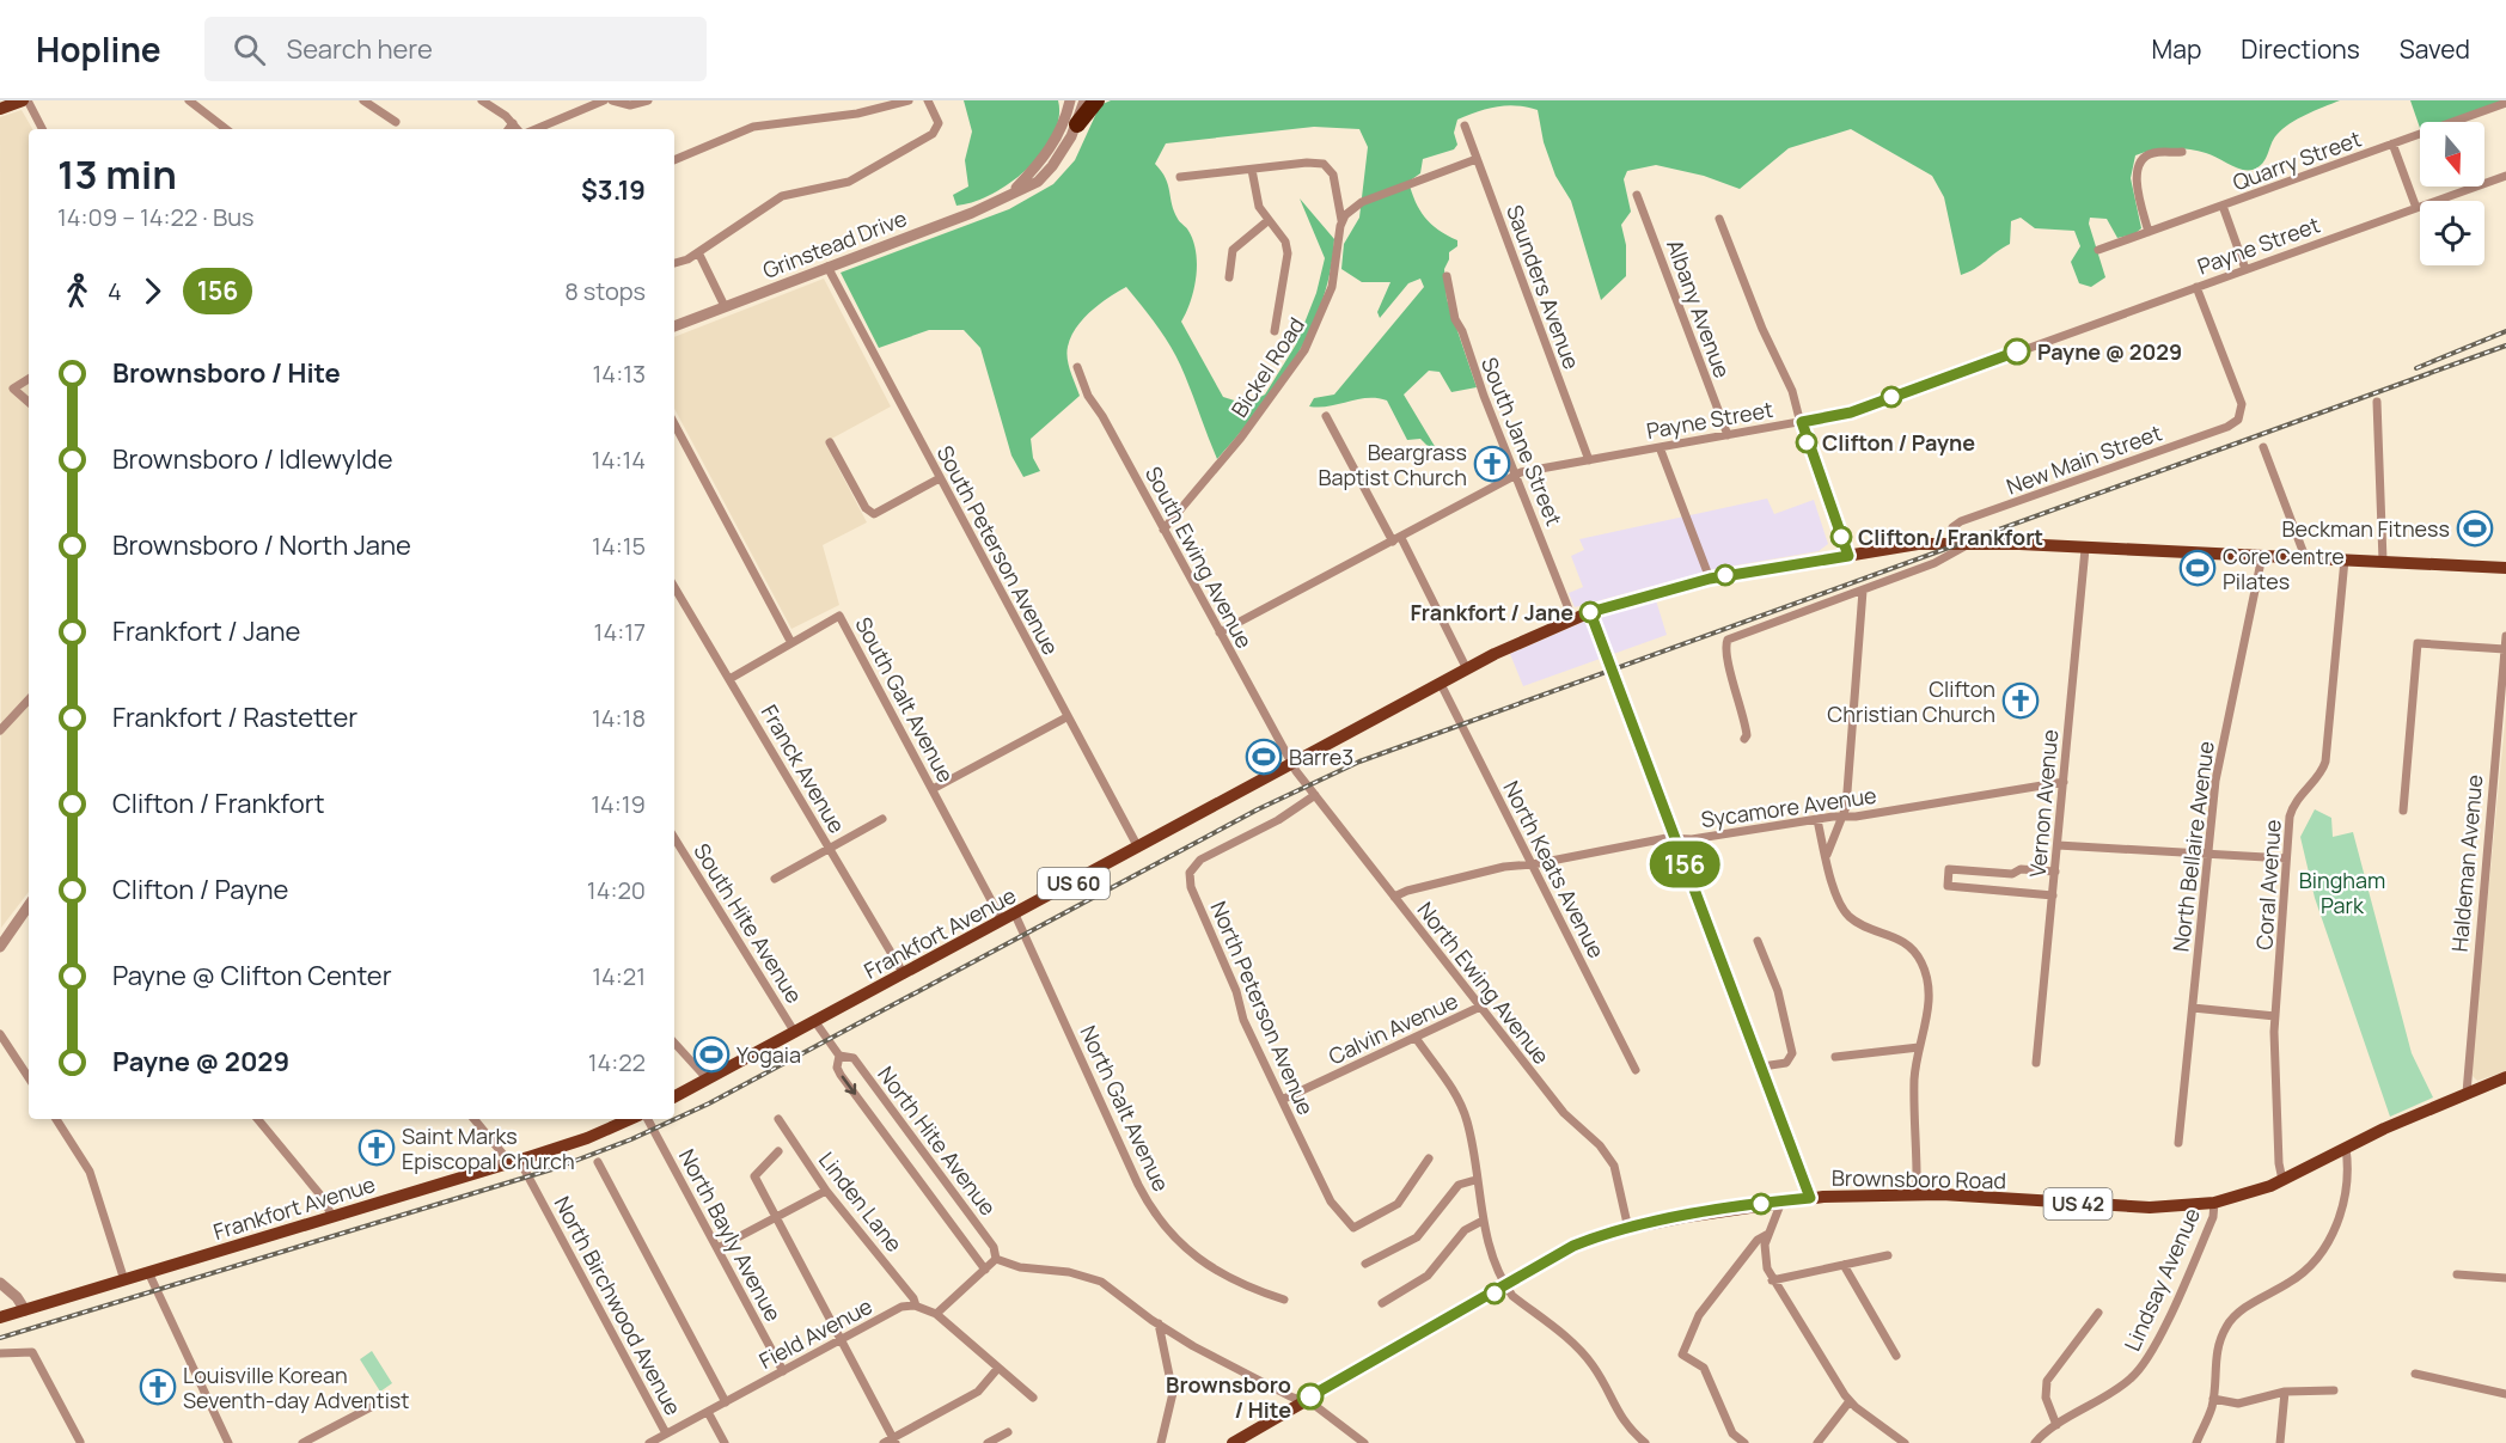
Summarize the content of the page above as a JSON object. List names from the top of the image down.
{
  "streets": {
    "main road": [
      "US 60",
      "Frankfort Avenue",
      "Brownsboro Road",
      "US 42"
    ],
    "street": [
      "Quarry Street",
      "Grinstead Drive",
      "Payne Street",
      "Saunders Avenue",
      "Albany Avenue",
      "Bickel Road",
      "South Jane Street",
      "New Main Street",
      "South Peterson Avenue",
      "South Ewing Avenue",
      "South Galt Avenue",
      "Franck Avenue",
      "Vernon Avenue",
      "Sycamore Avenue",
      "North Bellaire Avenue",
      "Haldeman Avenue",
      "North Keats Avenue",
      "Coral Avenue",
      "South Hite Avenue",
      "North Ewing Avenue",
      "North Peterson Avenue",
      "Calvin Avenue",
      "North Galt Avenue",
      "North Hite Avenue",
      "Linden Lane",
      "North Bayly Avenue",
      "Lindsay Avenue",
      "North Birchwood Avenue",
      "Field Avenue"
    ]
  },
  "crossings": [
    ["Grinstead Drive", "South Peterson Avenue"],
    ["Payne Street", "Saunders Avenue"],
    ["Payne Street", "Albany Avenue"],
    ["Payne Street", "South Jane Street"],
    ["Payne Street", "New Main Street"],
    ["Payne Street", "South Ewing Avenue"],
    ["Bickel Road", "South Ewing Avenue"],
    ["South Jane Street", "Frankfort Avenue"],
    ["New Main Street", "Frankfort Avenue"],
    ["South Peterson Avenue", "Frankfort Avenue"],
    ["South Ewing Avenue", "Frankfort Avenue"],
    ["South Ewing Avenue", "North Ewing Avenue"],
    ["South Galt Avenue", "Frankfort Avenue"],
    ["Franck Avenue", "Frankfort Avenue"],
    ["Vernon Avenue", "Sycamore Avenue"],
    ["Vernon Avenue", "Frankfort Avenue"],
    ["Sycamore Avenue", "North Keats Avenue"],
    ["Sycamore Avenue", "North Ewing Avenue"],
    ["North Bellaire Avenue", "Frankfort Avenue"],
    ["Haldeman Avenue", "Brownsboro Road"],
    ["North Keats Avenue", "Frankfort Avenue"],
    ["Coral Avenue", "Frankfort Avenue"],
    ["Coral Avenue", "Brownsboro Road"],
    ["South Hite Avenue", "Frankfort Avenue"],
    ["Frankfort Avenue", "North Ewing Avenue"],
    ["Frankfort Avenue", "North Galt Avenue"],
    ["Frankfort Avenue", "North Hite Avenue"],
    ["Frankfort Avenue", "North Birchwood Avenue"],
    ["North Ewing Avenue", "North Peterson Avenue"],
    ["North Ewing Avenue", "Calvin Avenue"],
    ["North Ewing Avenue", "Brownsboro Road"],
    ["North Peterson Avenue", "Calvin Avenue"],
    ["Brownsboro Road", "Lindsay Avenue"],
    ["Linden Lane", "Field Avenue"],
    ["North Bayly Avenue", "Field Avenue"],
    ["North Birchwood Avenue", "Field Avenue"]
  ],
  "parks": ["Bingham Park"],
  "places": {
    "other": [
      "Payne @ 2029",
      "Clifton / Payne",
      "Clifton / Frankfort",
      "Frankfort / Jane",
      "Brownsboro / Hite"
    ],
    "church": [
      "Beargrass Baptist Church",
      "Clifton Christian Church",
      "Saint Marks Episcopal Church",
      "Louisville Korean Seventh-day Adventist"
    ],
    "sports": [
      "Beckman Fitness",
      "Core Centre Pilates",
      "Barre3",
      "Yogaia"
    ]
  },
  "lines": ["bus line 156"],
  "north": "bottom",
  "page": {
    "header": "Hopline",
    "search": "Search here",
    "nav": ["Map", "Directions", "Saved"],
    "on_map": "156",
    "heading": ["13 min", "14:09 – 14:22 · Bus", "$3.19"],
    "legs": ["4", "156", "8 stops"],
    "list": [
      {
        "name": "Brownsboro / Hite",
        "value": "14:13"
      },
      {
        "name": "Brownsboro / Idlewylde",
        "value": "14:14"
      },
      {
        "name": "Brownsboro / North Jane",
        "value": "14:15"
      },
      {
        "name": "Frankfort / Jane",
        "value": "14:17"
      },
      {
        "name": "Frankfort / Rastetter",
        "value": "14:18"
      },
      {
        "name": "Clifton / Frankfort",
        "value": "14:19"
      },
      {
        "name": "Clifton / Payne",
        "value": "14:20"
      },
      {
        "name": "Payne @ Clifton Center",
        "value": "14:21"
      },
      {
        "name": "Payne @ 2029",
        "value": "14:22"
      }
    ]
  }
}
